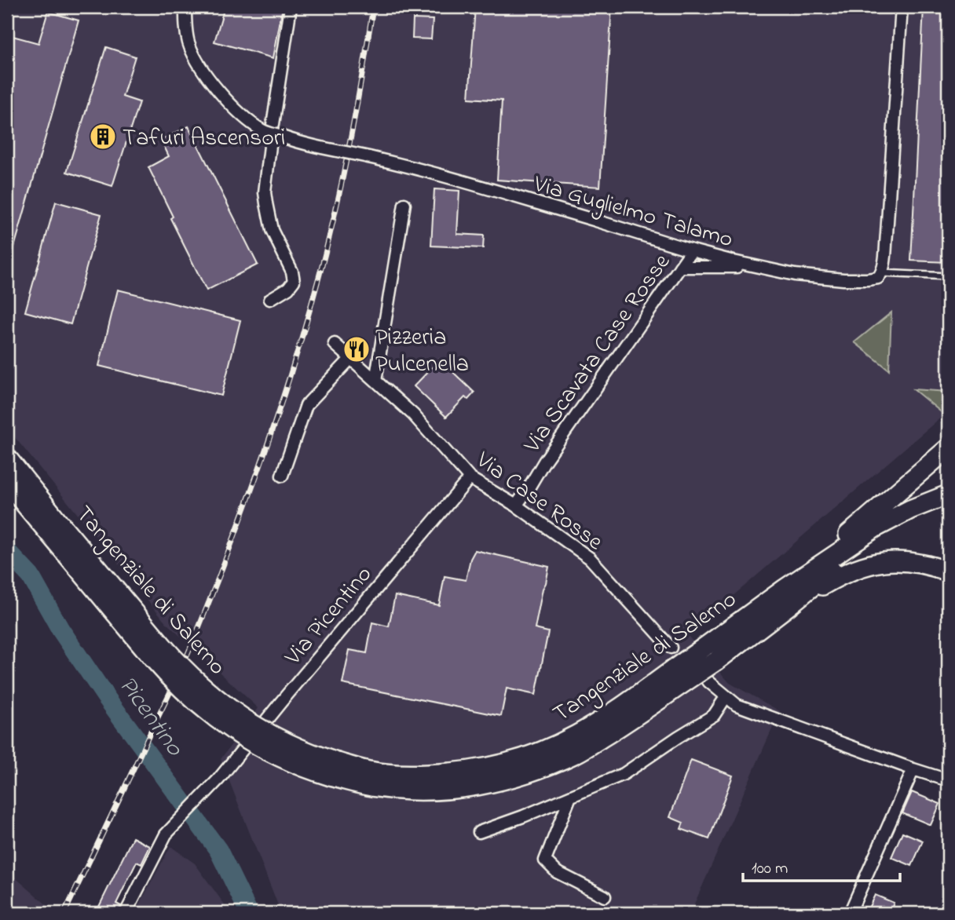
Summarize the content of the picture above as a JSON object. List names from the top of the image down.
{
  "streets": {
    "highway": ["Tangenziale di Salerno"],
    "street": [
      "Via Guglielmo Talamo",
      "Via Scavata Case Rosse",
      "Via Case Rosse",
      "Via Picentino"
    ]
  },
  "crossings": [
    ["Via Guglielmo Talamo", "Via Scavata Case Rosse"],
    ["Via Scavata Case Rosse", "Via Case Rosse"],
    ["Via Case Rosse", "Via Picentino"]
  ],
  "water": ["Picentino"],
  "places": {
    "building": ["Tafuri Ascensori"],
    "restaurant": ["Pizzeria Pulcenella"]
  },
  "scale_bar": "100 m"
}
